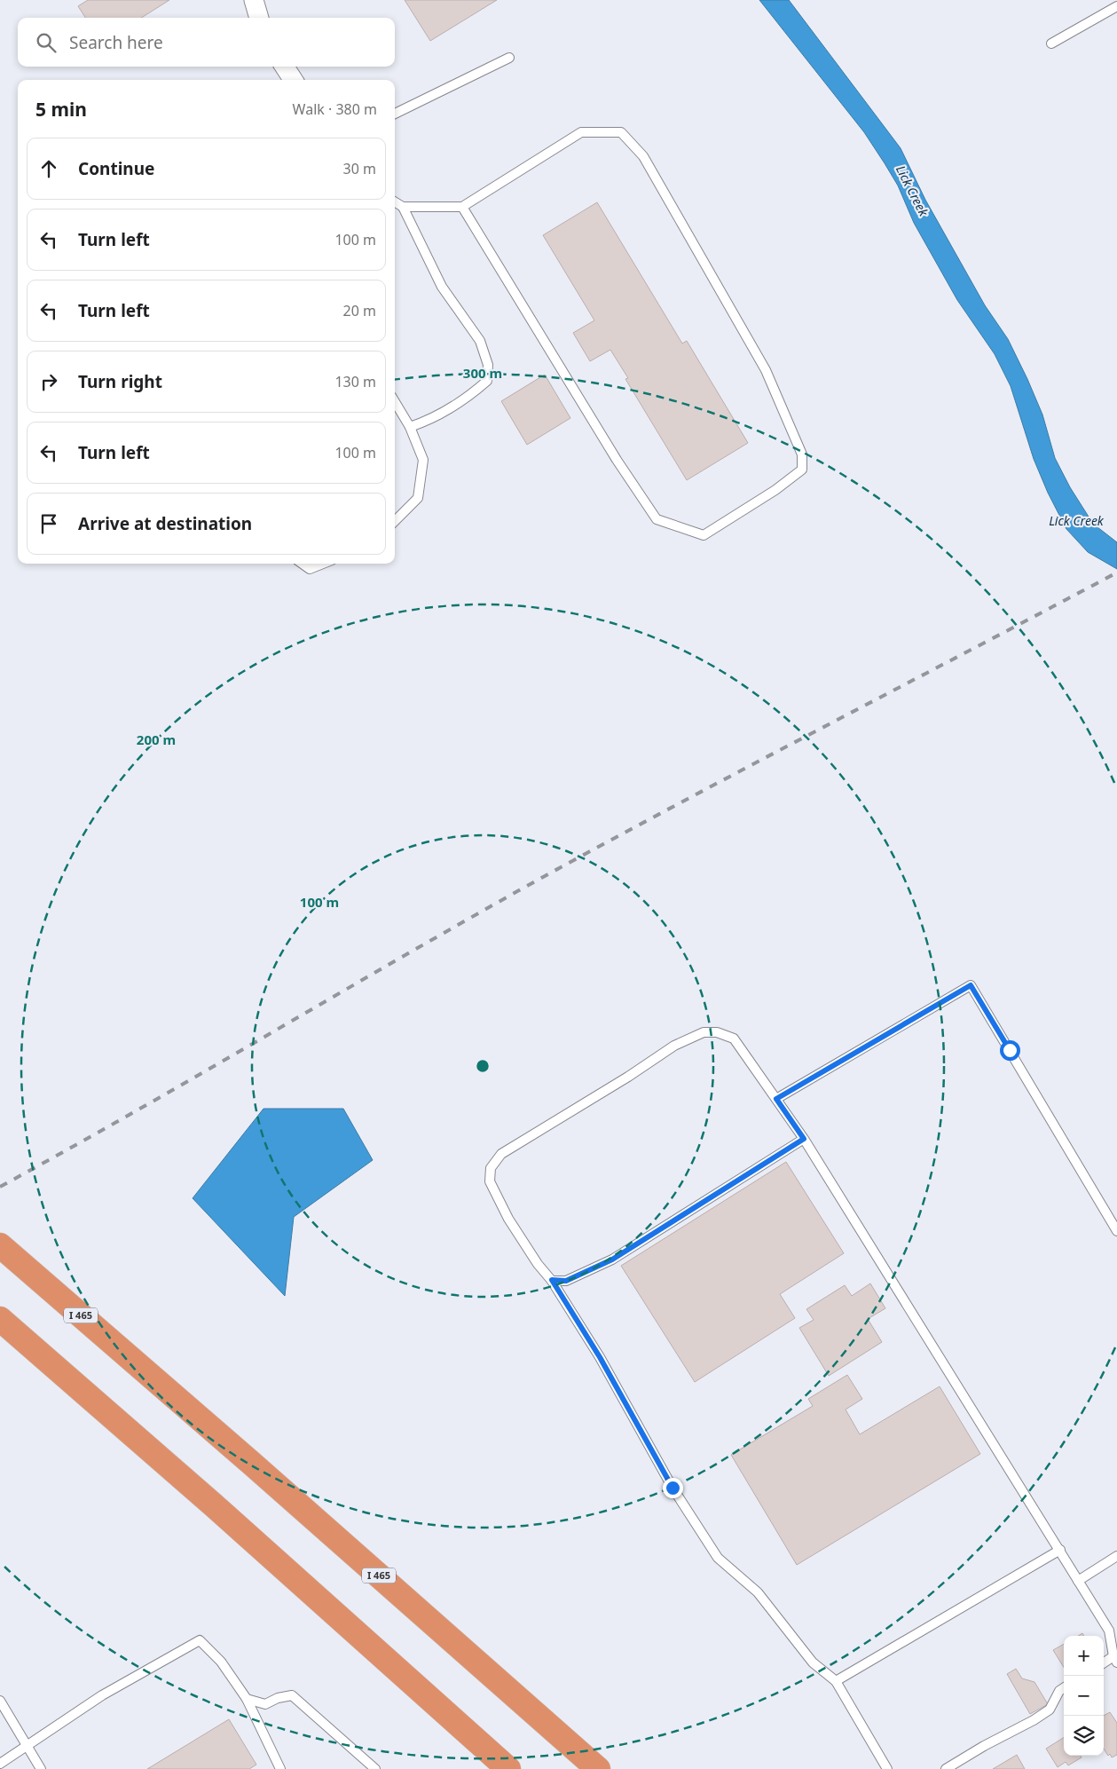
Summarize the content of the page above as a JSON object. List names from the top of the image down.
{
  "streets": {
    "highway": ["I 465"]
  },
  "water": ["Lick Creek"],
  "page": {
    "search": "Search here",
    "heading": ["5 min", "Walk · 380 m"],
    "list": [
      ["Continue", "30 m"],
      ["Turn left", "100 m"],
      ["Turn left", "20 m"],
      ["Turn right", "130 m"],
      ["Turn left", "100 m"],
      "Arrive at destination"
    ],
    "map_buttons": ["+", "−"]
  },
  "rings": ["300 m", "200 m", "100 m"]
}
